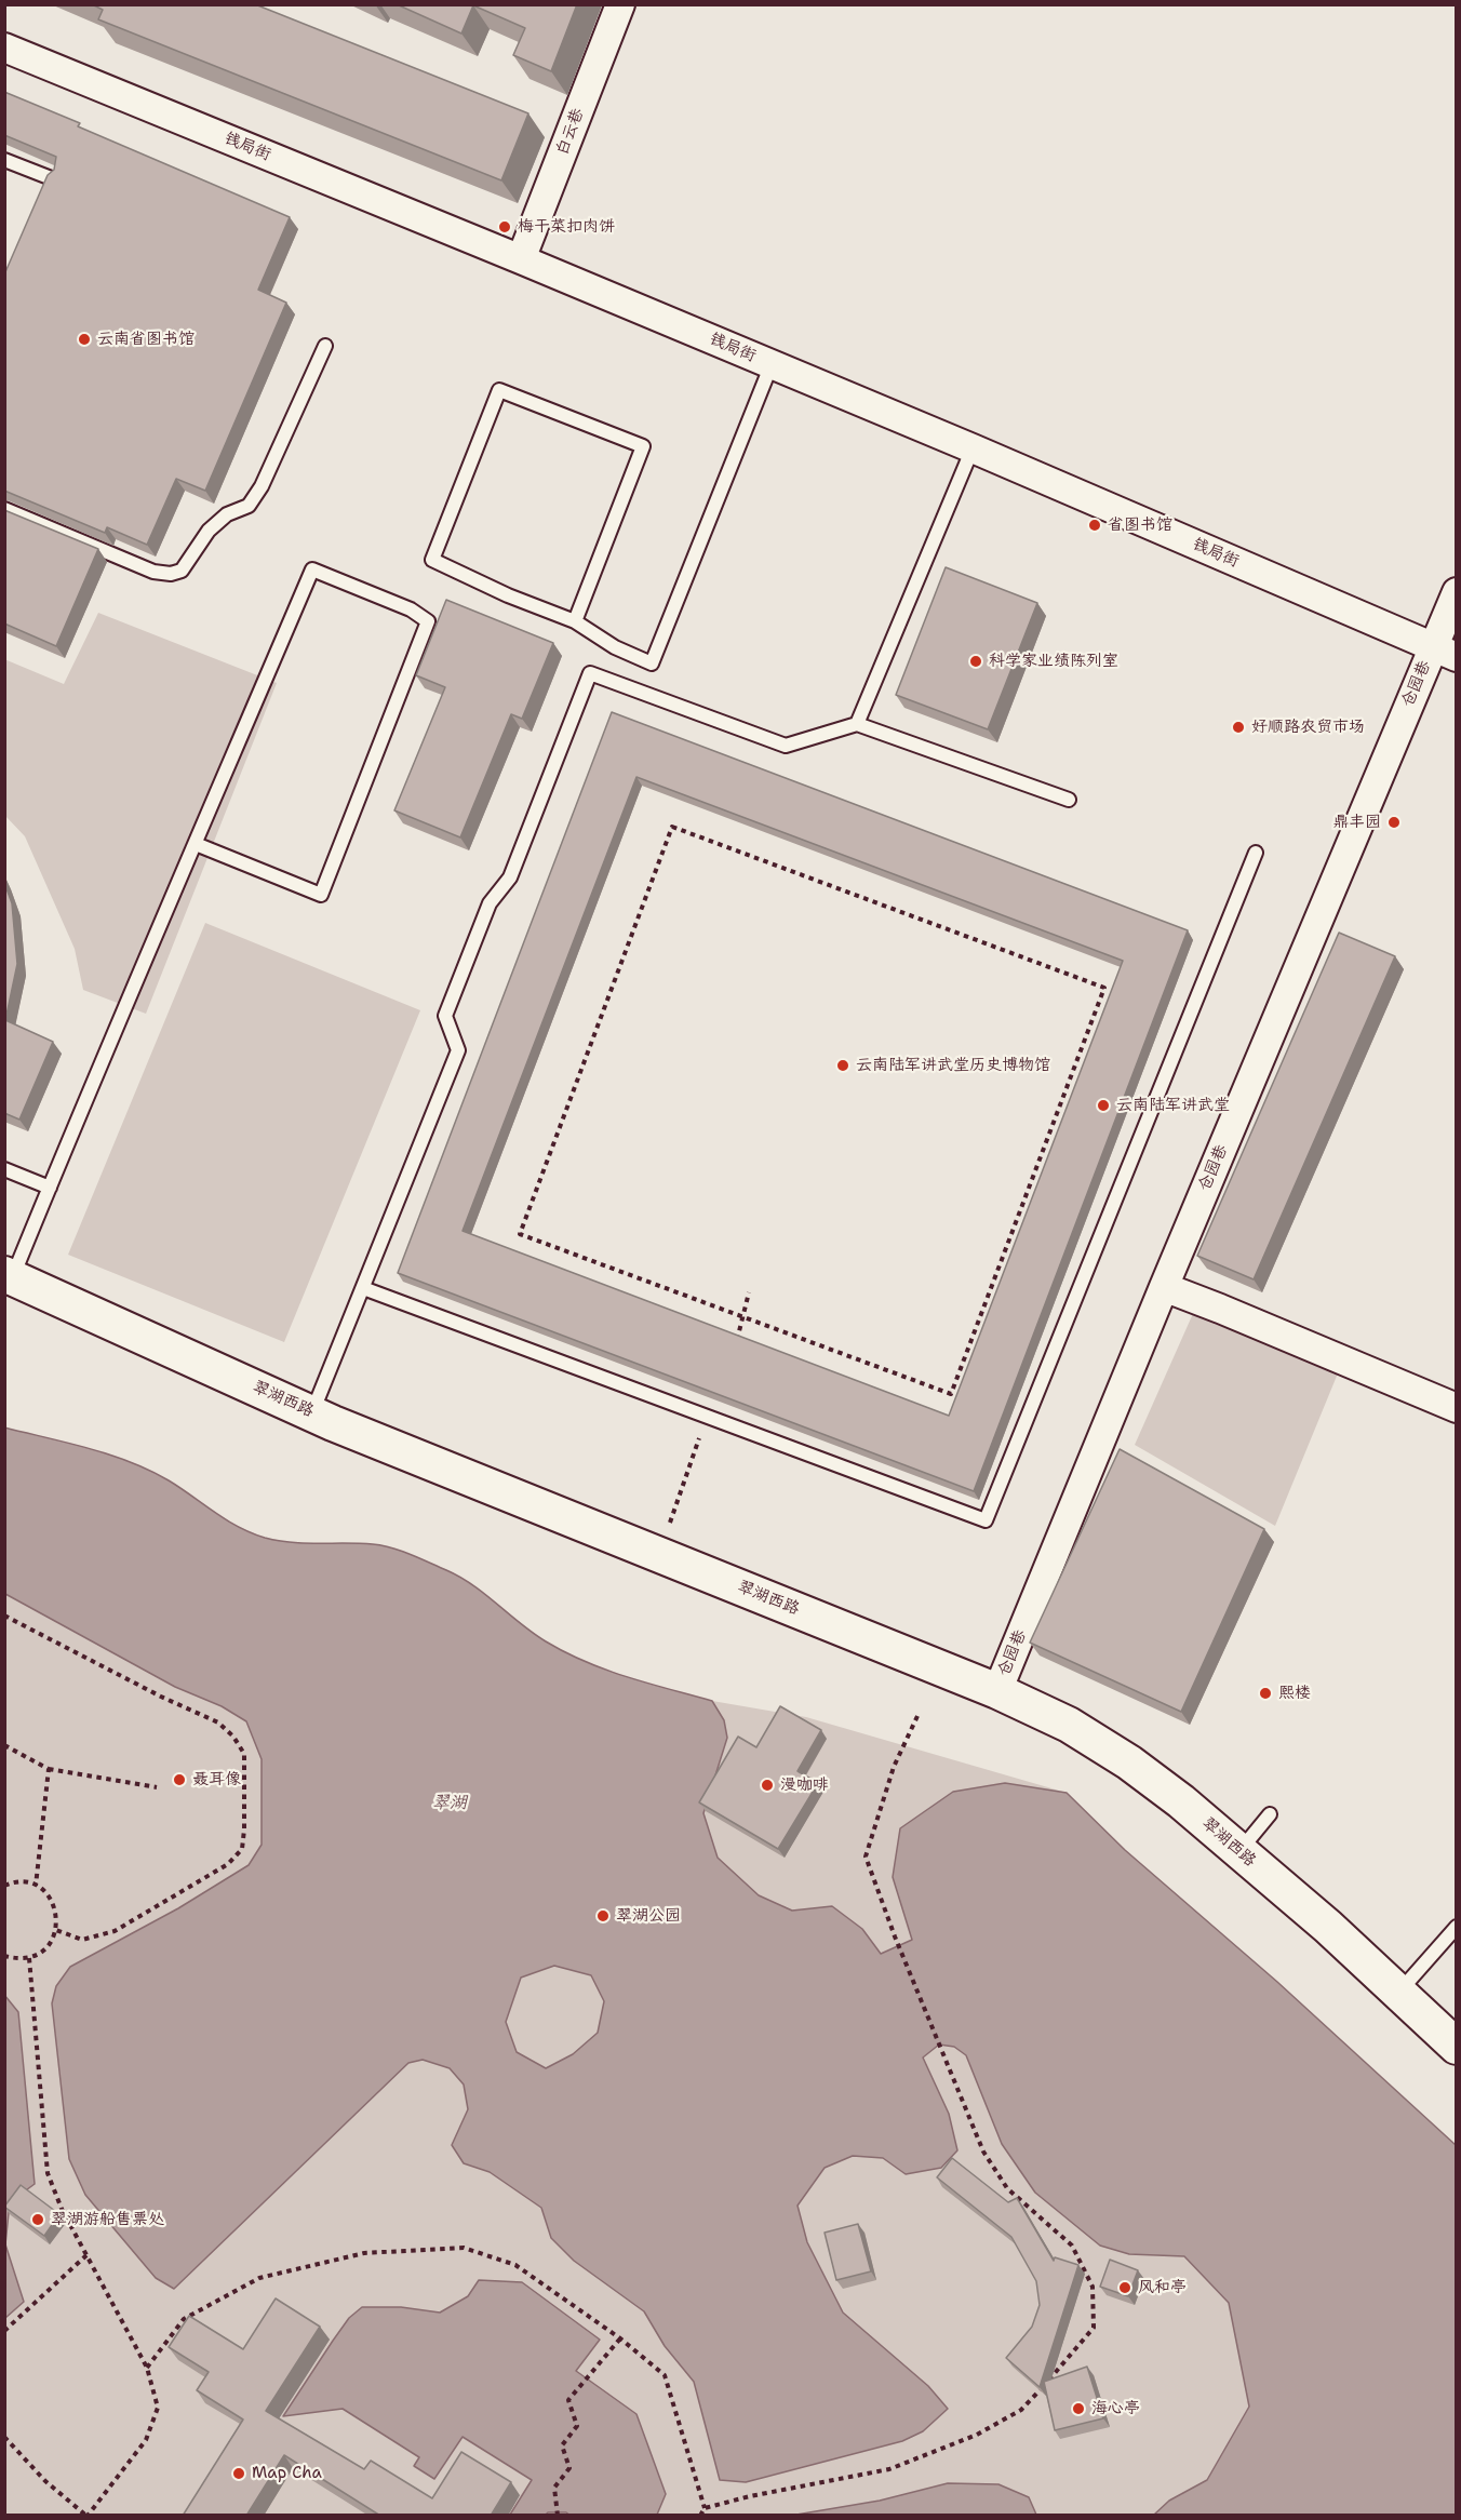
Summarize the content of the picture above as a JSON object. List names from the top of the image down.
{
  "streets": {
    "street": [
      "白云巷",
      "钱局街",
      "仓园巷",
      "翠湖西路"
    ]
  },
  "crossings": [
    ["白云巷", "钱局街"],
    ["钱局街", "仓园巷"],
    ["仓园巷", "翠湖西路"]
  ],
  "water": ["翠湖"],
  "places": [
    "梅干菜扣肉饼",
    "云南省图书馆",
    "省图书馆",
    "科学家业绩陈列室",
    "好顺路农贸市场",
    "鼎丰园",
    "云南陆军讲武堂历史博物馆",
    "云南陆军讲武堂",
    "熙楼",
    "聂耳像",
    "漫咖啡",
    "翠湖公园",
    "翠湖游船售票处",
    "风和亭",
    "海心亭",
    "Map Cha"
  ]
}
